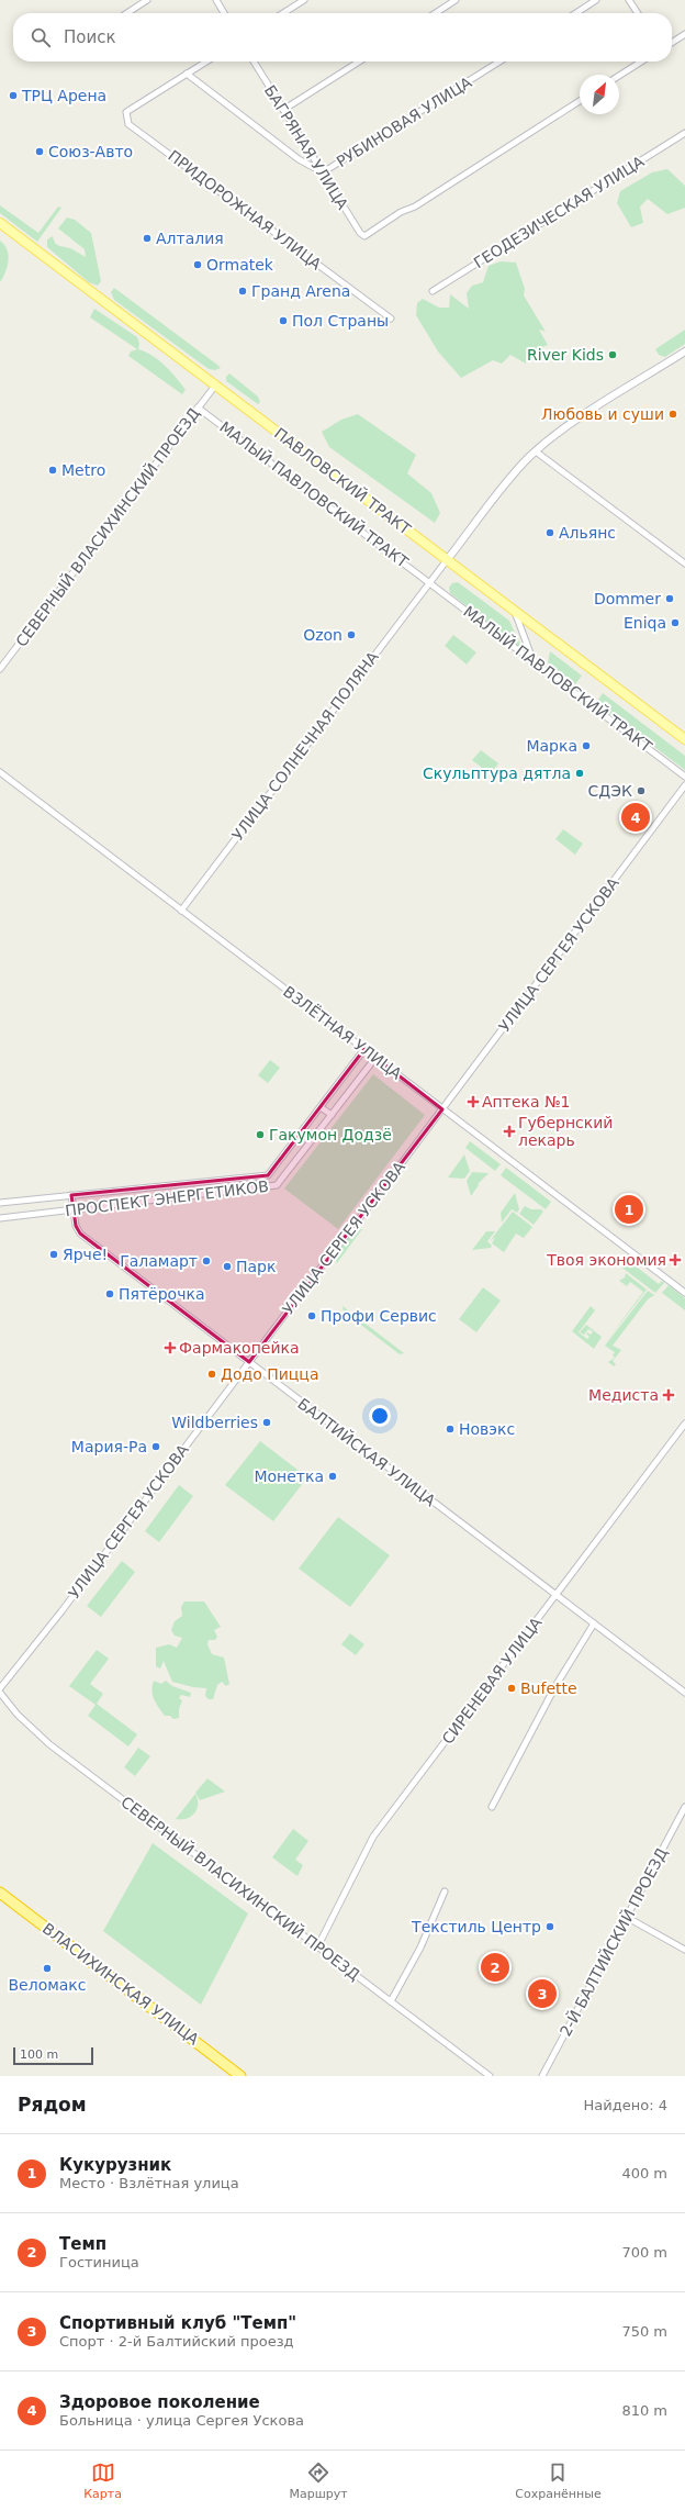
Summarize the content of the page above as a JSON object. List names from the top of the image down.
{
  "streets": {
    "highway": ["ВЛАСИХИНСКАЯ УЛИЦА"],
    "main road": ["ПАВЛОВСКИЙ ТРАКТ"],
    "street": [
      "РУБИНОВАЯ УЛИЦА",
      "БАГРЯНАЯ УЛИЦА",
      "ПРИДОРОЖНАЯ УЛИЦА",
      "ГЕОДЕЗИЧЕСКАЯ УЛИЦА",
      "МАЛЫЙ ПАВЛОВСКИЙ ТРАКТ",
      "СЕВЕРНЫЙ ВЛАСИХИНСКИЙ ПРОЕЗД",
      "УЛИЦА СОЛНЕЧНАЯ ПОЛЯНА",
      "УЛИЦА СЕРГЕЯ УСКОВА",
      "ВЗЛЁТНАЯ УЛИЦА",
      "ПРОСПЕКТ ЭНЕРГЕТИКОВ",
      "БАЛТИЙСКАЯ УЛИЦА",
      "СИРЕНЕВАЯ УЛИЦА",
      "2-Й БАЛТИЙСКИЙ ПРОЕЗД"
    ]
  },
  "crossings": [
    ["РУБИНОВАЯ УЛИЦА", "БАГРЯНАЯ УЛИЦА"],
    ["ПАВЛОВСКИЙ ТРАКТ", "СЕВЕРНЫЙ ВЛАСИХИНСКИЙ ПРОЕЗД"],
    ["ПАВЛОВСКИЙ ТРАКТ", "УЛИЦА СОЛНЕЧНАЯ ПОЛЯНА"],
    ["МАЛЫЙ ПАВЛОВСКИЙ ТРАКТ", "СЕВЕРНЫЙ ВЛАСИХИНСКИЙ ПРОЕЗД"],
    ["МАЛЫЙ ПАВЛОВСКИЙ ТРАКТ", "УЛИЦА СОЛНЕЧНАЯ ПОЛЯНА"],
    ["СЕВЕРНЫЙ ВЛАСИХИНСКИЙ ПРОЕЗД", "УЛИЦА СЕРГЕЯ УСКОВА"],
    ["СЕВЕРНЫЙ ВЛАСИХИНСКИЙ ПРОЕЗД", "СИРЕНЕВАЯ УЛИЦА"],
    ["УЛИЦА СОЛНЕЧНАЯ ПОЛЯНА", "ВЗЛЁТНАЯ УЛИЦА"],
    ["УЛИЦА СЕРГЕЯ УСКОВА", "ВЗЛЁТНАЯ УЛИЦА"],
    ["УЛИЦА СЕРГЕЯ УСКОВА", "БАЛТИЙСКАЯ УЛИЦА"],
    ["ВЗЛЁТНАЯ УЛИЦА", "ПРОСПЕКТ ЭНЕРГЕТИКОВ"],
    ["ПРОСПЕКТ ЭНЕРГЕТИКОВ", "БАЛТИЙСКАЯ УЛИЦА"],
    ["БАЛТИЙСКАЯ УЛИЦА", "СИРЕНЕВАЯ УЛИЦА"]
  ],
  "places": {
    "other": [
      "ТРЦ Арена",
      "Союз-Авто",
      "Алталия",
      "Ormatek",
      "Гранд Arena",
      "Пол Страны",
      "River Kids",
      "Любовь и суши",
      "Metro",
      "Альянс",
      "Dommer",
      "Eniqa",
      "Ozon",
      "Марка",
      "Скульптура дятла",
      "СДЭК",
      "Гакумон Додзё",
      "Ярче!",
      "Галамарт",
      "Парк",
      "Пятёрочка",
      "Профи Сервис",
      "Додо Пицца",
      "Wildberries",
      "Новэкс",
      "Мария-Ра",
      "Монетка",
      "Bufette",
      "Текстиль Центр",
      "Веломакс"
    ],
    "health": [
      "Аптека №1",
      "Губернский лекарь",
      "Твоя экономия",
      "Фармакопейка",
      "Медиста"
    ]
  },
  "scale_bar": "100 m",
  "north": "top right",
  "page": {
    "search": "Поиск",
    "pins": [
      "4",
      "1",
      "2",
      "3"
    ],
    "scale": "100 m",
    "heading": ["Рядом", "Найдено: 4"],
    "list": [
      {
        "mark": "1",
        "name": "Кукурузник",
        "note": "Место · Взлётная улица",
        "value": "400 m"
      },
      {
        "mark": "2",
        "name": "Темп",
        "note": "Гостиница",
        "value": "700 m"
      },
      {
        "mark": "3",
        "name": "Спортивный клуб \"Темп\"",
        "note": "Спорт · 2-й Балтийский проезд",
        "value": "750 m"
      },
      {
        "mark": "4",
        "name": "Здоровое поколение",
        "note": "Больница · улица Сергея Ускова",
        "value": "810 m"
      }
    ],
    "nav": ["Карта", "Маршрут", "Сохранённые"]
  }
}
